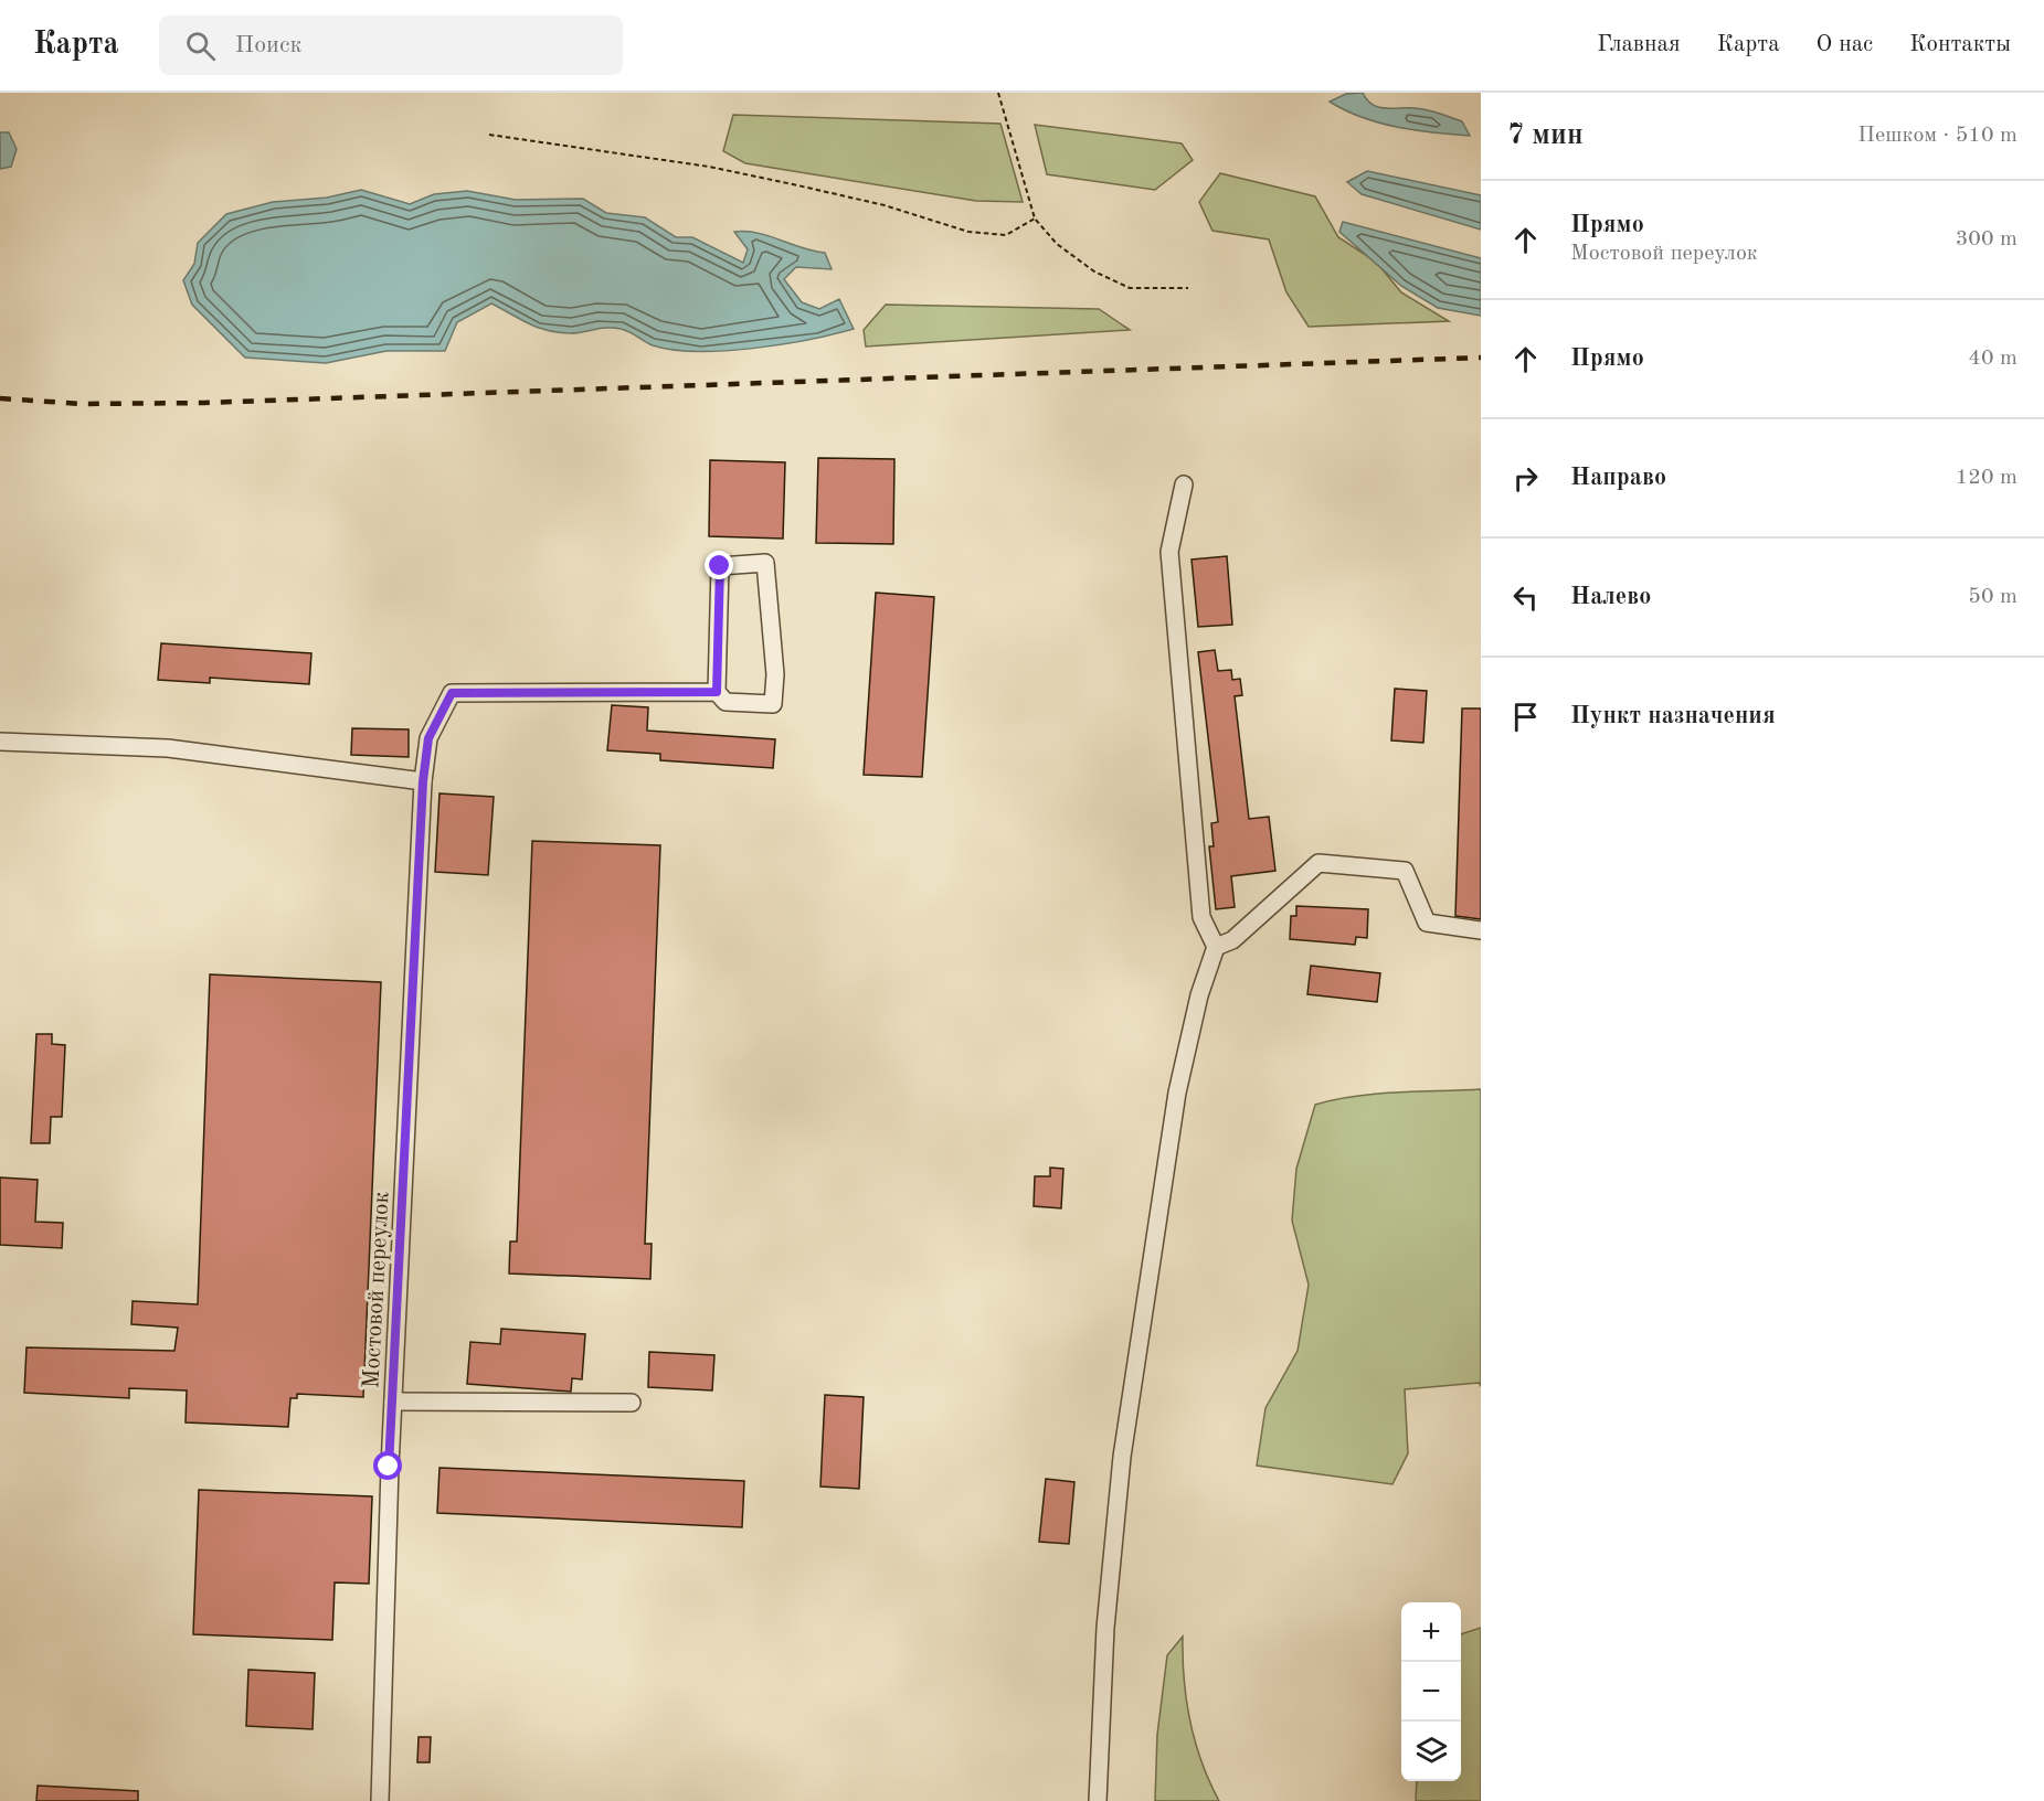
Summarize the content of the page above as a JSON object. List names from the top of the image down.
{
  "streets": {
    "street": ["Мостовой переулок"]
  },
  "page": {
    "header": "Карта",
    "search": "Поиск",
    "nav": [
      "Главная",
      "Карта",
      "О нас",
      "Контакты"
    ],
    "heading": ["7 мин", "Пешком · 510 m"],
    "list": [
      ["Прямо", "Мостовой переулок", "300 m"],
      ["Прямо", "40 m"],
      ["Направо", "120 m"],
      ["Налево", "50 m"],
      "Пункт назначения"
    ],
    "map_buttons": ["+", "−"]
  }
}
